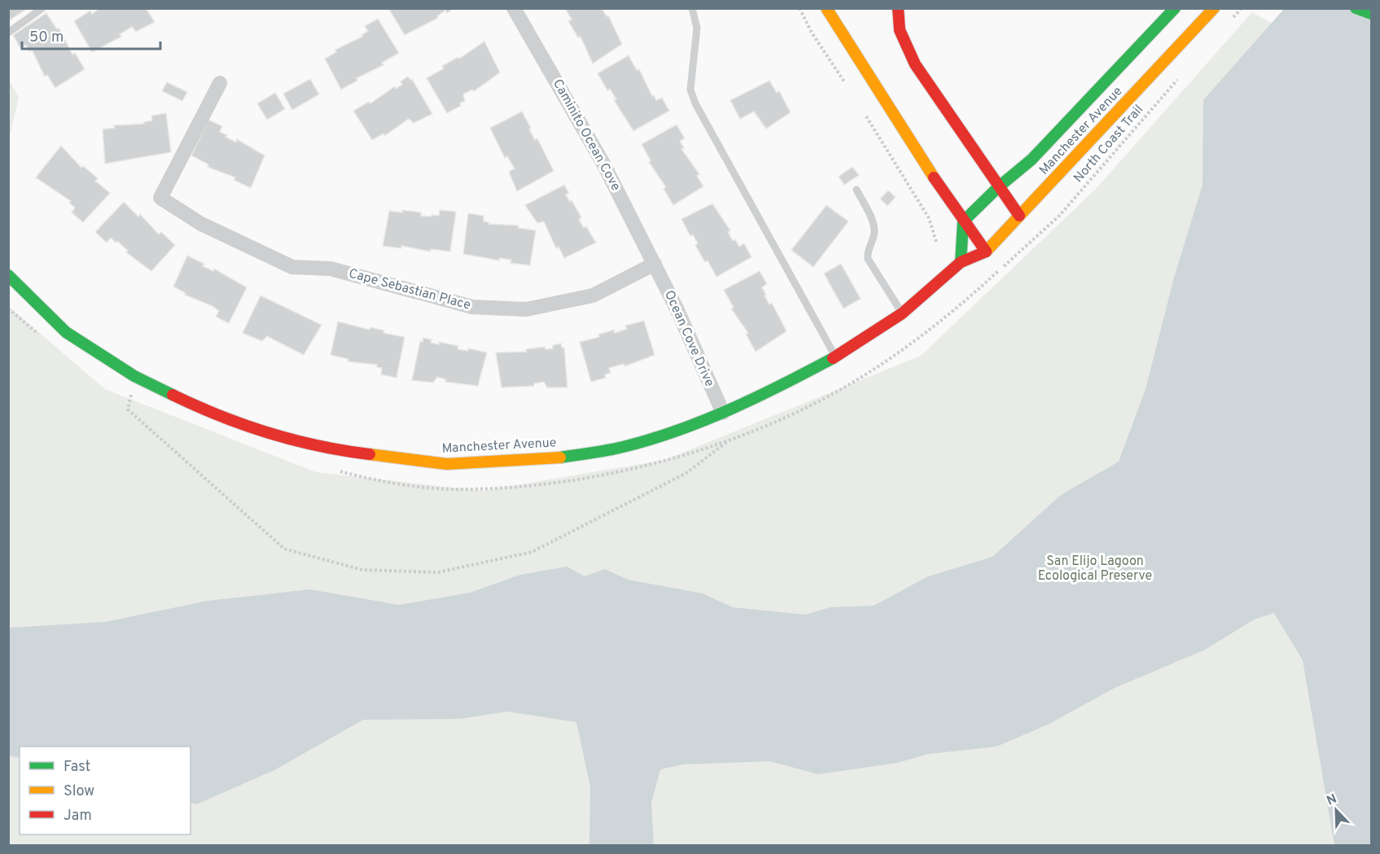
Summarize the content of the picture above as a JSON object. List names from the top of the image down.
{
  "streets": {
    "main road": ["Manchester Avenue"],
    "street": ["Caminito Ocean Cove", "Cape Sebastian Place", "Ocean Cove Drive"],
    "path": ["North Coast Trail"]
  },
  "crossings": [
    ["Manchester Avenue", "Ocean Cove Drive"],
    ["Caminito Ocean Cove", "Cape Sebastian Place"],
    ["Caminito Ocean Cove", "Ocean Cove Drive"],
    ["Cape Sebastian Place", "Ocean Cove Drive"]
  ],
  "parks": ["San Elijo Lagoon Ecological Preserve"],
  "legend": ["Fast", "Slow", "Jam"],
  "scale_bar": "50 m",
  "north": "top left"
}
